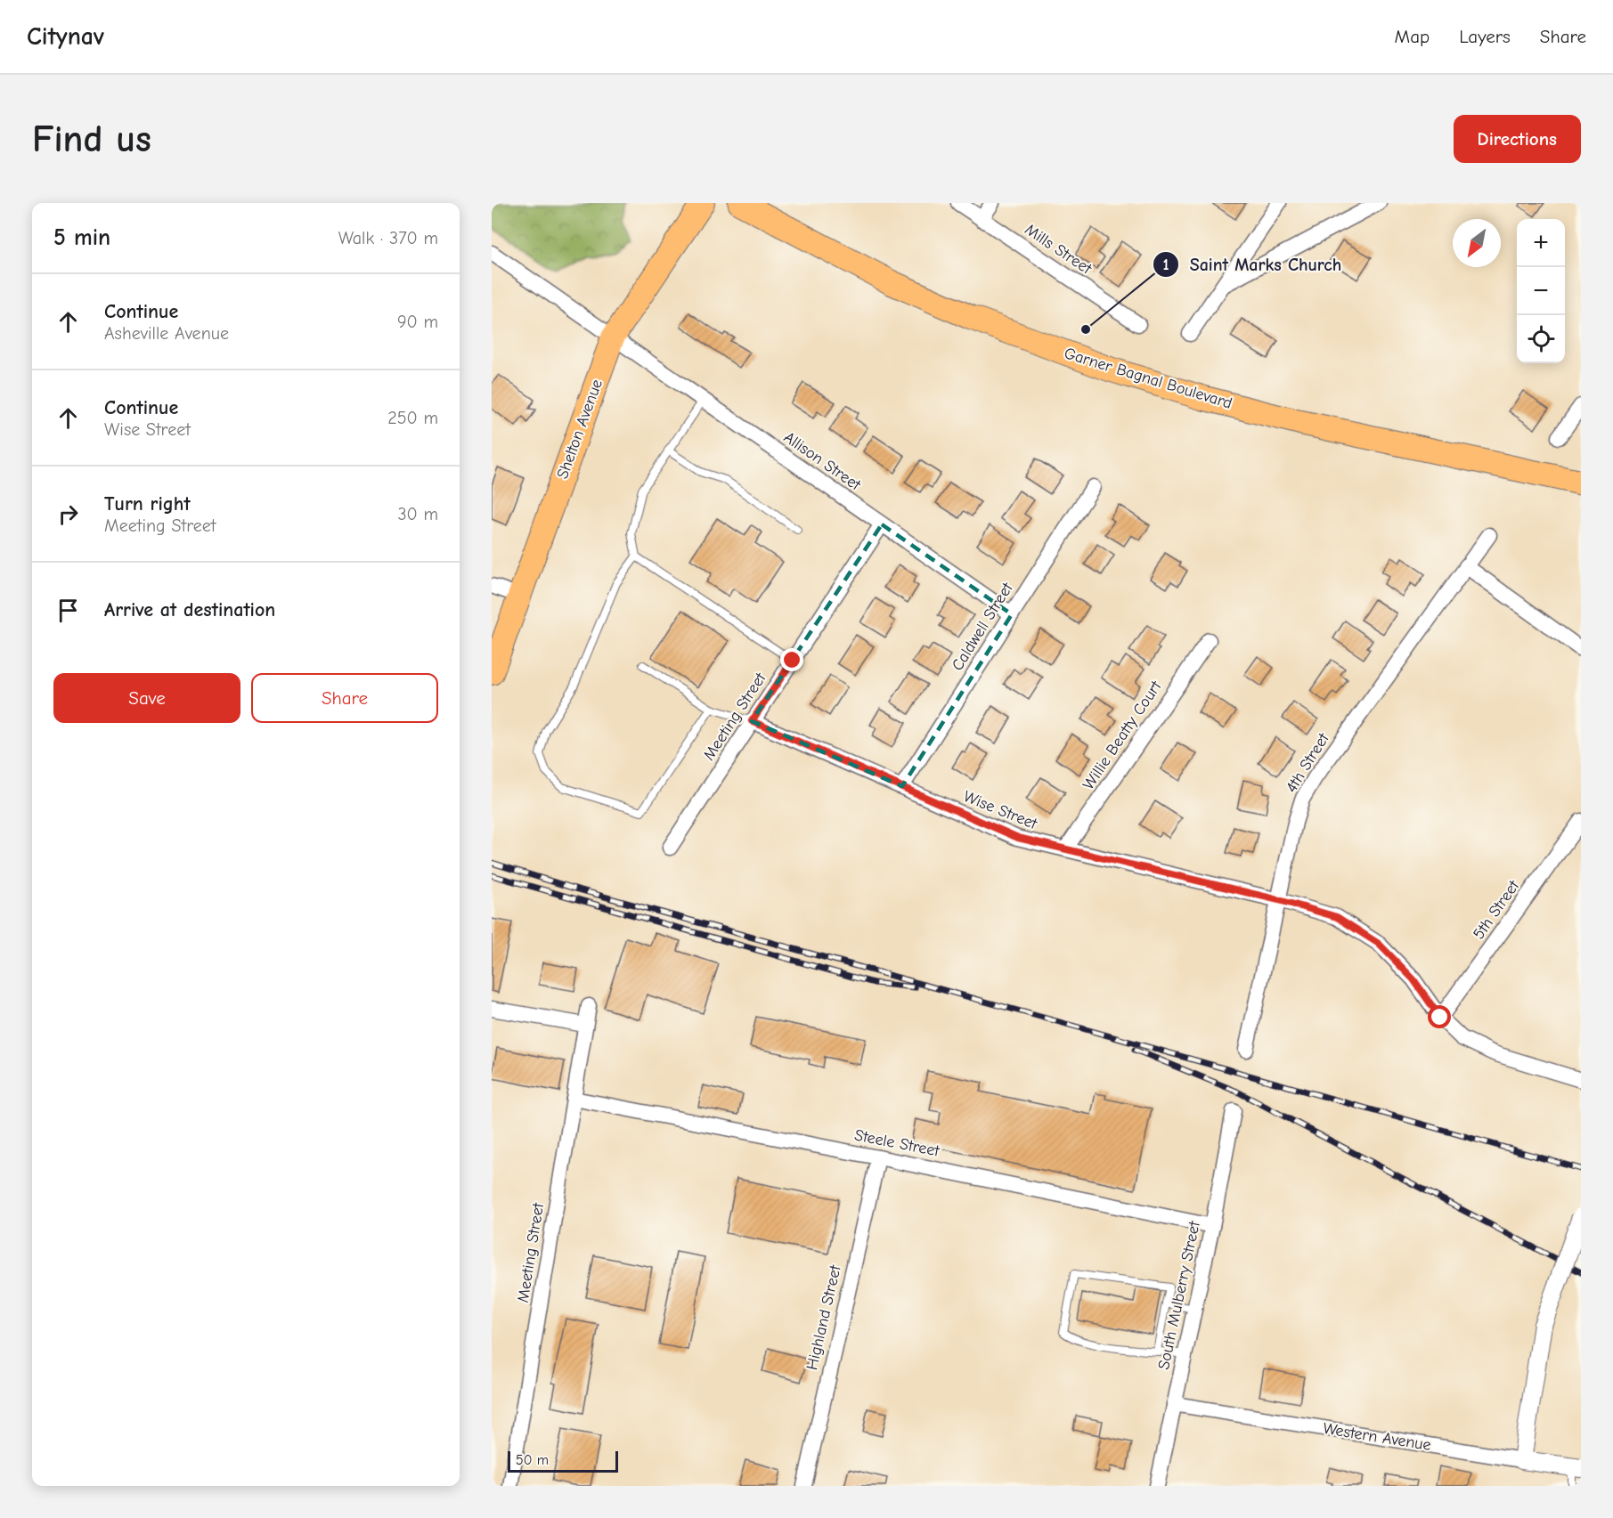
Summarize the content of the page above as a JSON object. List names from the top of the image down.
{
  "streets": {
    "highway": ["Garner Bagnal Boulevard"],
    "main road": ["Shelton Avenue"],
    "street": [
      "Mills Street",
      "Allison Street",
      "Caldwell Street",
      "Meeting Street",
      "Willie Beatty Court",
      "4th Street",
      "Wise Street",
      "5th Street",
      "Steele Street",
      "South Mulberry Street",
      "Highland Street",
      "Western Avenue"
    ]
  },
  "crossings": [
    ["Shelton Avenue", "Allison Street"],
    ["Allison Street", "Caldwell Street"],
    ["Allison Street", "Meeting Street"],
    ["Caldwell Street", "Wise Street"],
    ["Meeting Street", "Wise Street"],
    ["Meeting Street", "Steele Street"],
    ["Willie Beatty Court", "Wise Street"],
    ["4th Street", "Wise Street"],
    ["Wise Street", "5th Street"],
    ["Steele Street", "South Mulberry Street"],
    ["Steele Street", "Highland Street"],
    ["South Mulberry Street", "Western Avenue"]
  ],
  "places": ["Saint Marks Church"],
  "scale_bar": "50 m",
  "north": "bottom left",
  "page": {
    "header": "Citynav",
    "nav": ["Map", "Layers", "Share"],
    "buttons": [
      "Directions",
      ["Save", "Share"]
    ],
    "title": "Find us",
    "heading": ["5 min", "Walk · 370 m"],
    "map_buttons": ["+", "−"],
    "list": [
      ["Continue", "Asheville Avenue", "90 m"],
      ["Continue", "Wise Street", "250 m"],
      ["Turn right", "Meeting Street", "30 m"],
      "Arrive at destination"
    ],
    "scale": "50 m"
  }
}
